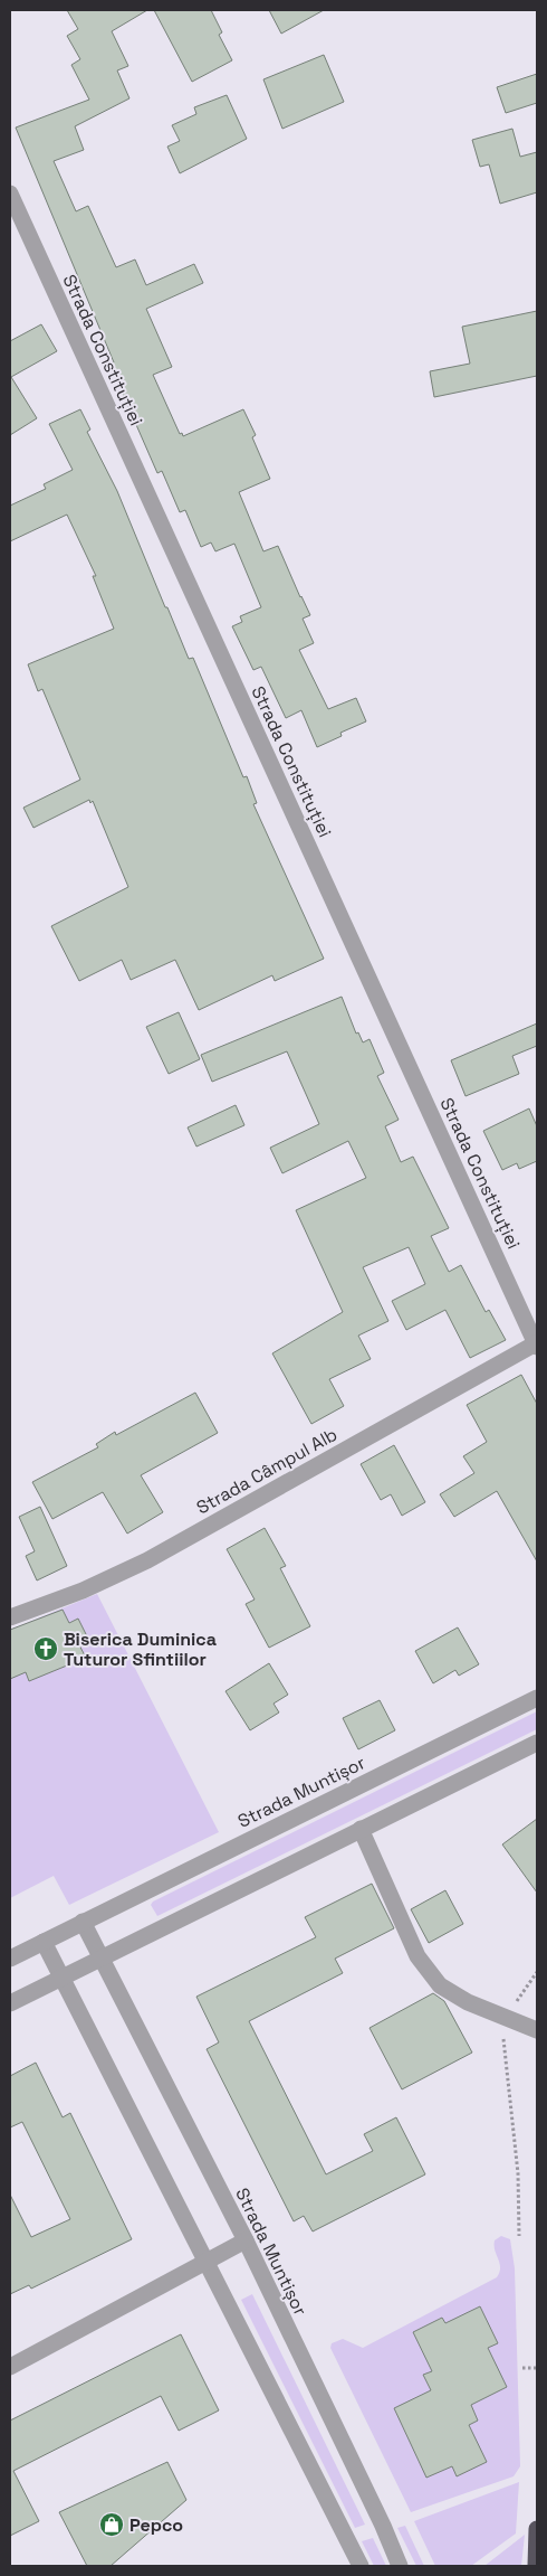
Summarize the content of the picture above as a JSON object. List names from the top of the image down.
{
  "streets": {
    "street": ["Strada Constituției", "Strada Câmpul Alb", "Strada Muntișor"]
  },
  "crossings": [
    ["Strada Constituției", "Strada Câmpul Alb"]
  ],
  "places": {
    "church": ["Biserica Duminica Tuturor Sfintiilor"],
    "shop": ["Pepco"]
  }
}
